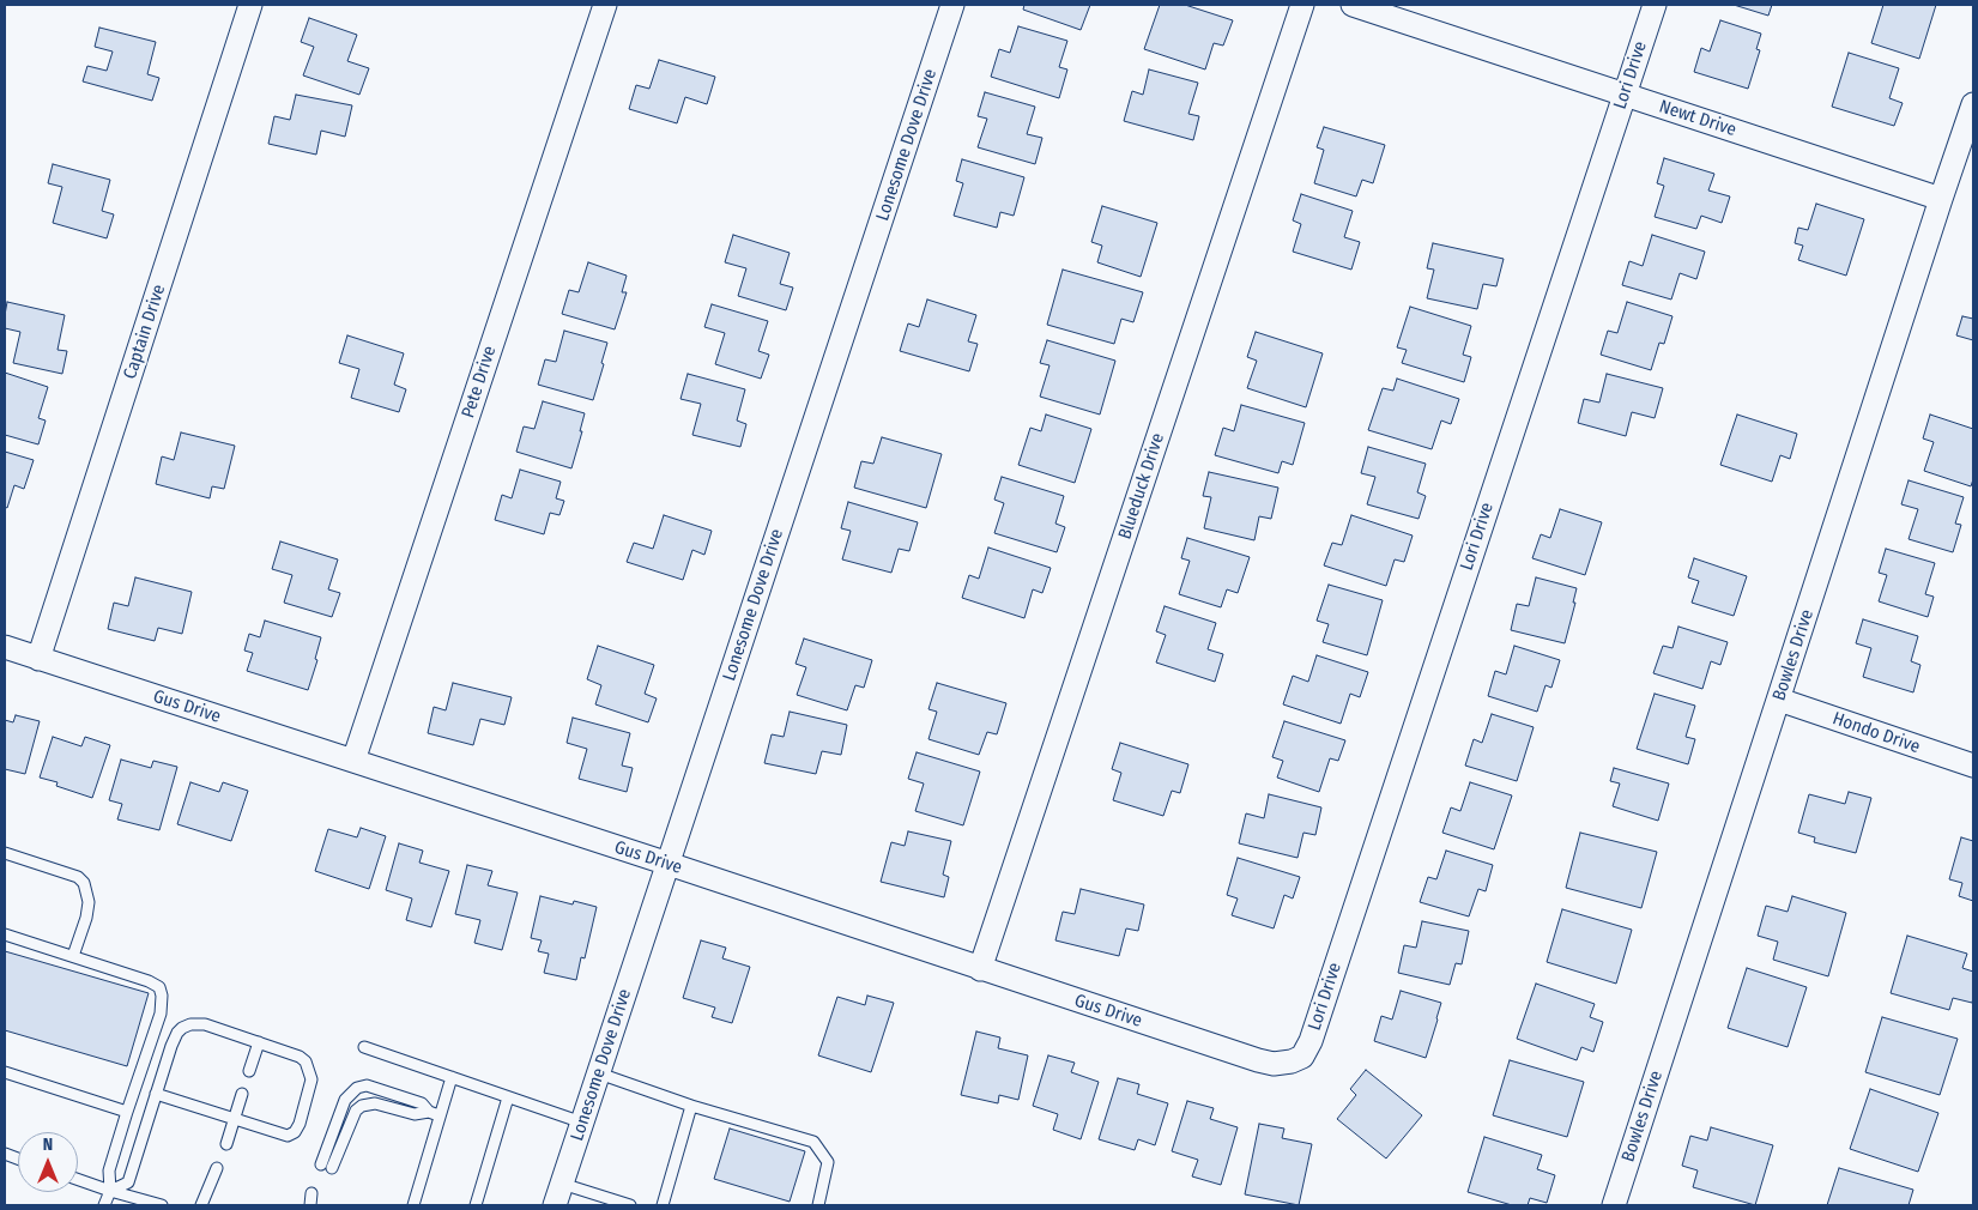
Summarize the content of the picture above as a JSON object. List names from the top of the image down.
{
  "streets": {
    "street": [
      "Lori Drive",
      "Newt Drive",
      "Lonesome Dove Drive",
      "Captain Drive",
      "Pete Drive",
      "Blueduck Drive",
      "Bowles Drive",
      "Gus Drive",
      "Hondo Drive"
    ]
  },
  "crossings": [
    ["Lori Drive", "Newt Drive"],
    ["Lori Drive", "Gus Drive"],
    ["Newt Drive", "Bowles Drive"],
    ["Lonesome Dove Drive", "Gus Drive"],
    ["Captain Drive", "Gus Drive"],
    ["Pete Drive", "Gus Drive"],
    ["Blueduck Drive", "Gus Drive"],
    ["Bowles Drive", "Hondo Drive"]
  ],
  "north": "top"
}
